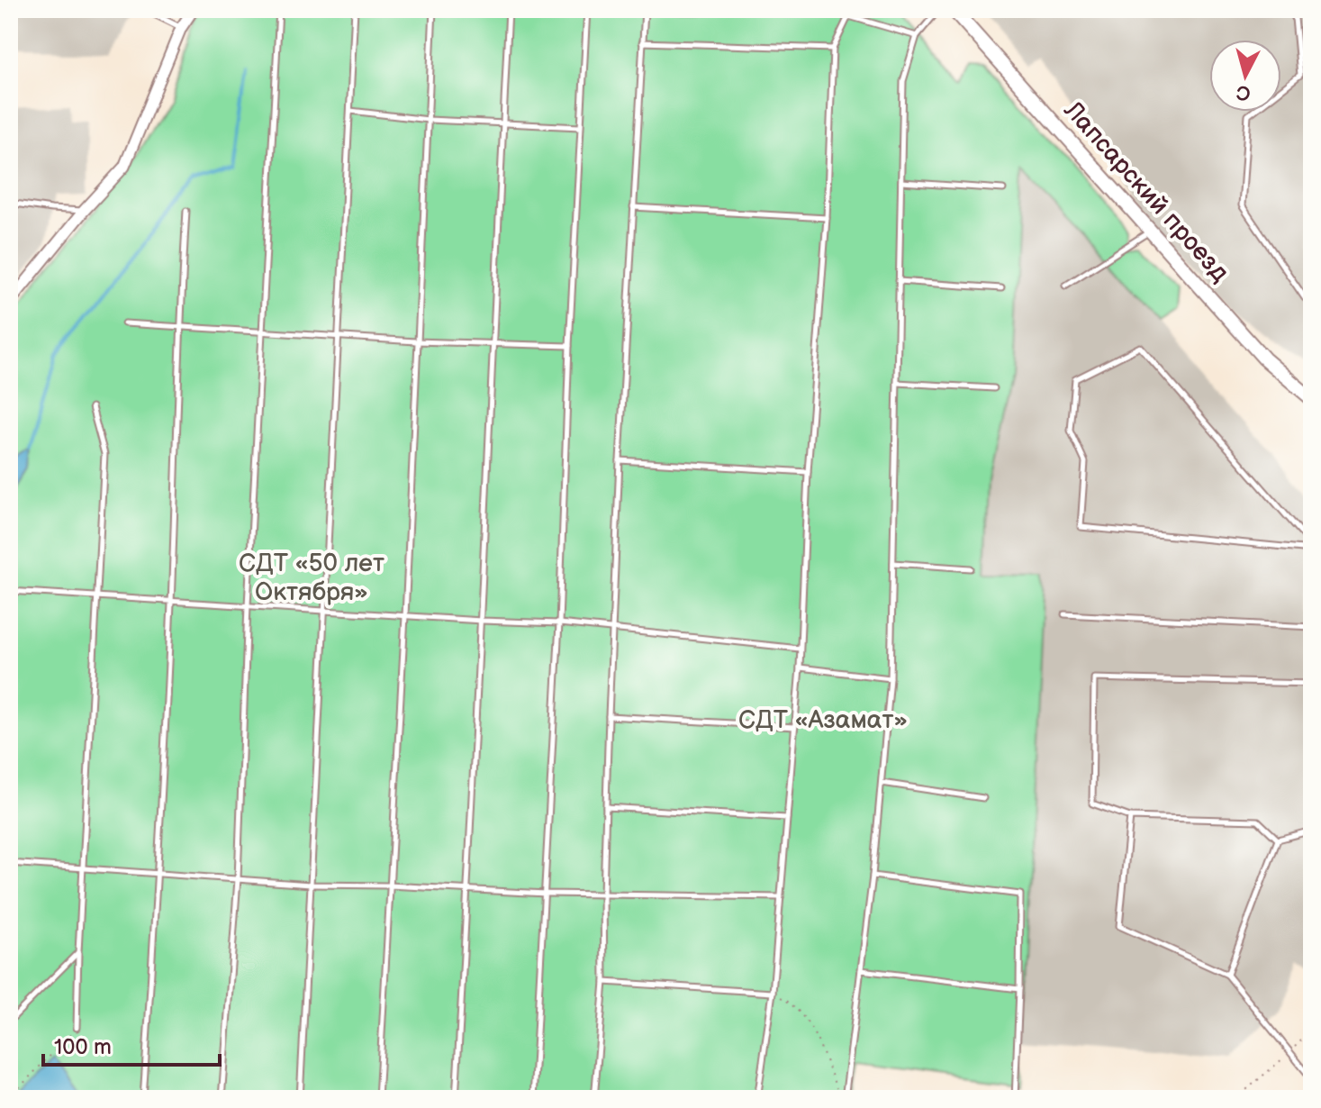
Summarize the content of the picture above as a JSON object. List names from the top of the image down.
{
  "streets": {
    "street": ["Лапсарский проезд"]
  },
  "parks": ["СДТ «50 лет Октября»", "СДТ «Азамат»"],
  "scale_bar": "100 m",
  "north": "bottom"
}
